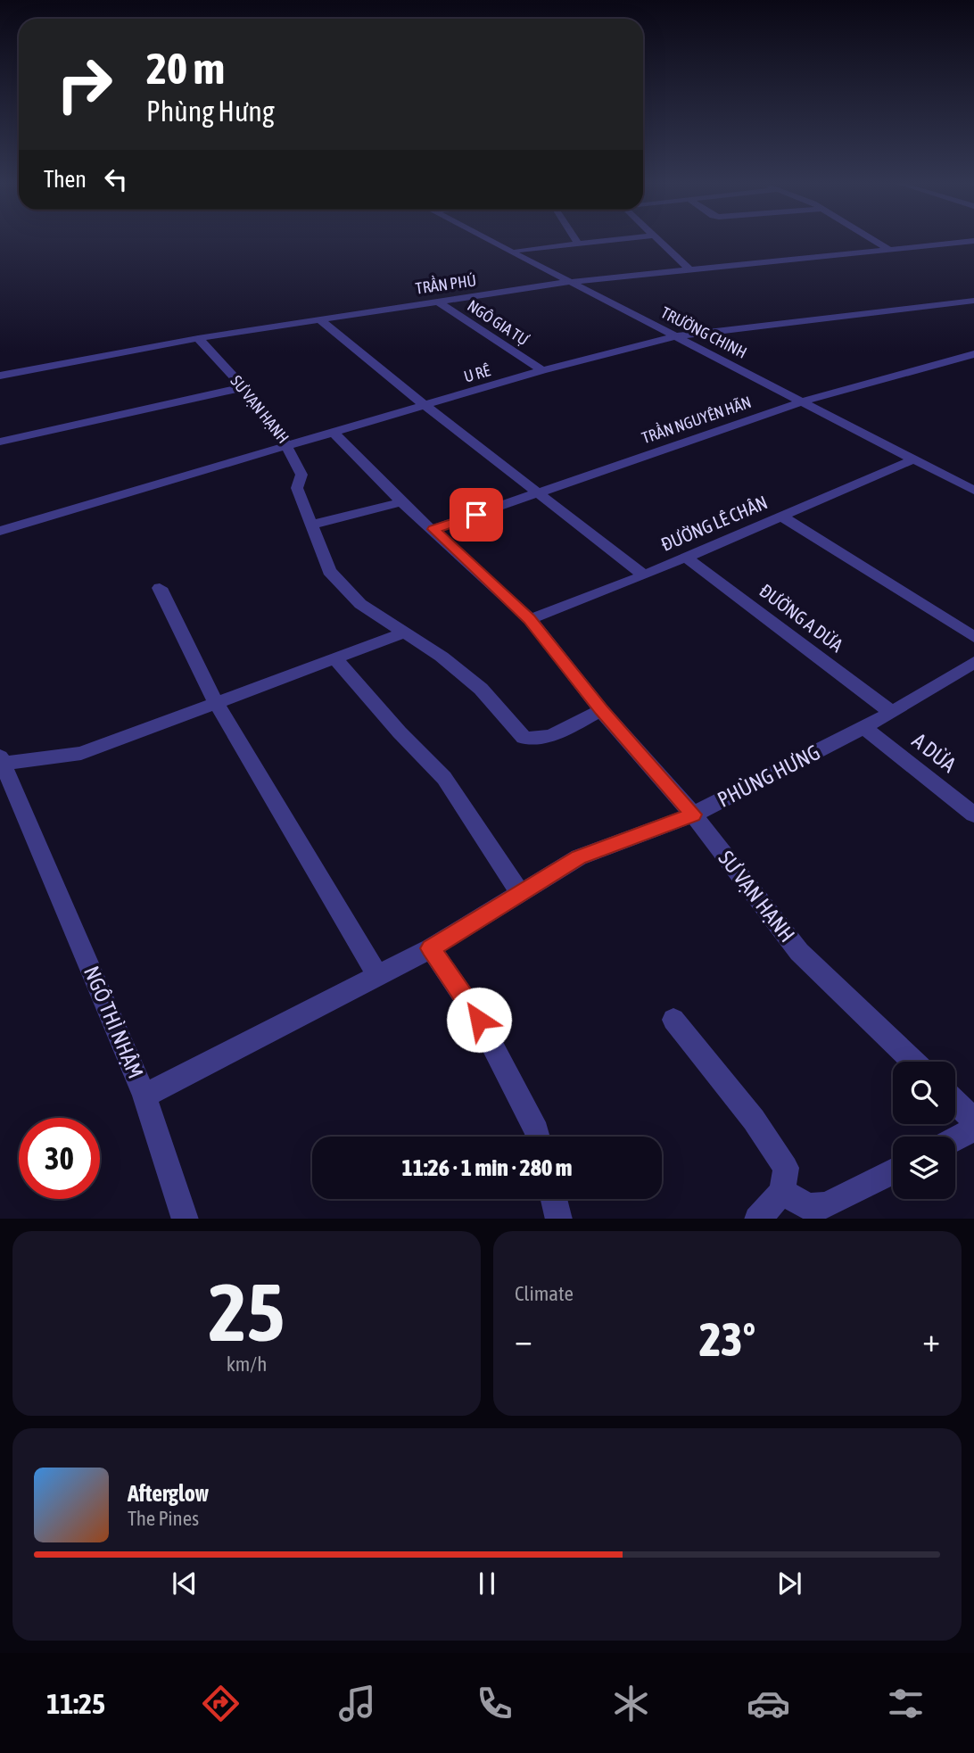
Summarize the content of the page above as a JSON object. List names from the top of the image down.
{
  "streets": {
    "street": [
      "TRẦN PHÚ",
      "NGÔ GIA TỰ",
      "TRƯỜNG CHINH",
      "U RÊ",
      "SƯ VẠN HẠNH",
      "TRẦN NGUYÊN HÃN",
      "ĐƯỜNG LÊ CHÂN",
      "ĐƯỜNG A DỪA",
      "A DỪA",
      "PHÙNG HƯNG",
      "NGÔ THÌ NHẬM"
    ]
  },
  "crossings": [
    ["TRẦN PHÚ", "NGÔ GIA TỰ"],
    ["TRẦN PHÚ", "TRƯỜNG CHINH"],
    ["TRẦN PHÚ", "SƯ VẠN HẠNH"],
    ["NGÔ GIA TỰ", "U RÊ"],
    ["TRƯỜNG CHINH", "U RÊ"],
    ["TRƯỜNG CHINH", "TRẦN NGUYÊN HÃN"],
    ["TRƯỜNG CHINH", "ĐƯỜNG LÊ CHÂN"],
    ["U RÊ", "SƯ VẠN HẠNH"],
    ["SƯ VẠN HẠNH", "TRẦN NGUYÊN HÃN"],
    ["SƯ VẠN HẠNH", "ĐƯỜNG LÊ CHÂN"],
    ["SƯ VẠN HẠNH", "PHÙNG HƯNG"],
    ["ĐƯỜNG LÊ CHÂN", "ĐƯỜNG A DỪA"],
    ["ĐƯỜNG A DỪA", "PHÙNG HƯNG"],
    ["A DỪA", "PHÙNG HƯNG"],
    ["PHÙNG HƯNG", "NGÔ THÌ NHẬM"]
  ],
  "page": {
    "turn": ["20 m", "Phùng Hưng"],
    "then": "Then",
    "limit": "30",
    "trip": "11:26 · 1 min · 280 m",
    "tile": [
      ["25", "km/h"],
      "Climate"
    ],
    "heat": ["−", "23°", "+"],
    "song": ["Afterglow", "The Pines"],
    "tabs": "11:25"
  }
}
